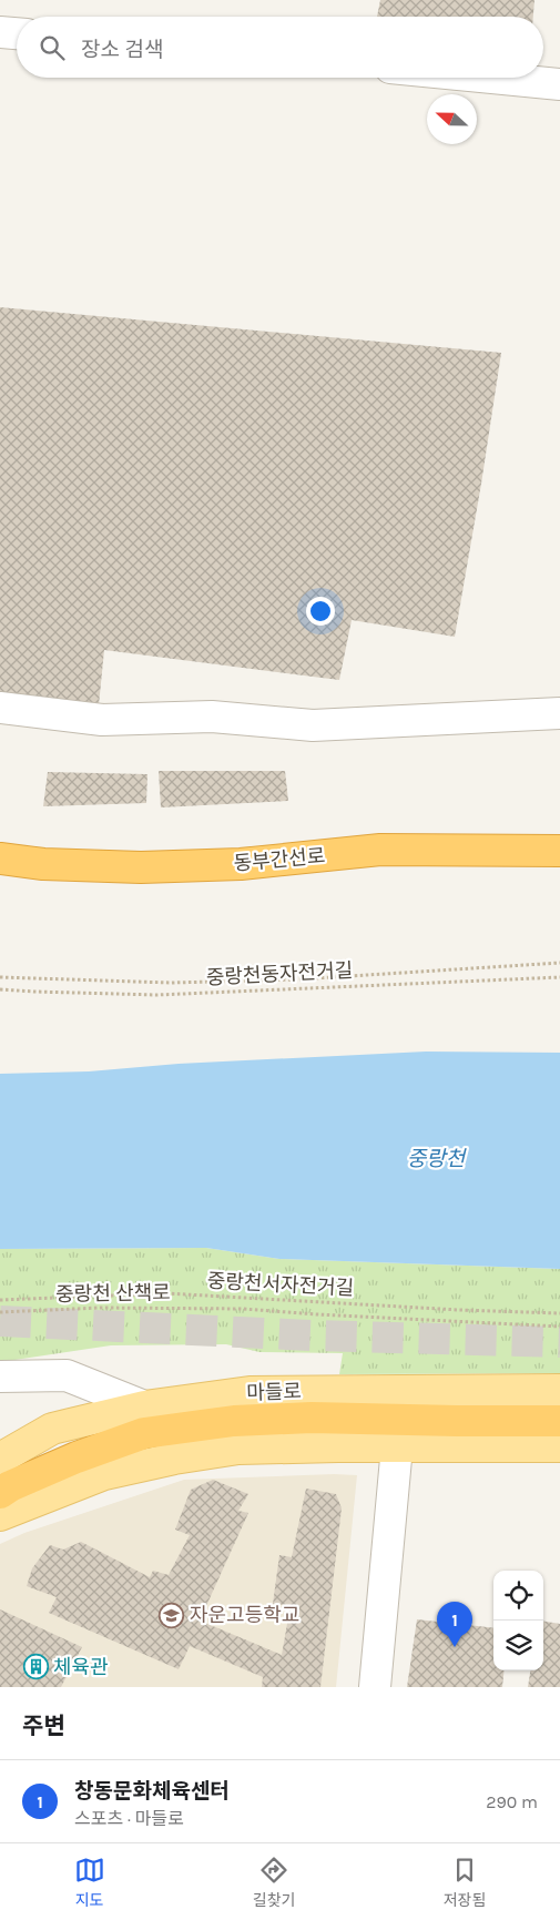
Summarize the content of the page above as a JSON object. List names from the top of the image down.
{
  "streets": {
    "highway": ["동부간선로"],
    "main road": ["마들로"],
    "path": ["중랑천동자전거길", "중랑천서자전거길", "중랑천 산책로"]
  },
  "water": ["중랑천"],
  "places": {
    "school or university": ["자운고등학교"],
    "building": ["체육관"]
  },
  "north": "left",
  "page": {
    "search": "장소 검색",
    "pins": "1",
    "heading": "주변",
    "list": [
      {
        "mark": "1",
        "name": "창동문화체육센터",
        "note": "스포츠 · 마들로",
        "value": "290 m"
      }
    ],
    "nav": ["지도", "길찾기", "저장됨"]
  }
}
